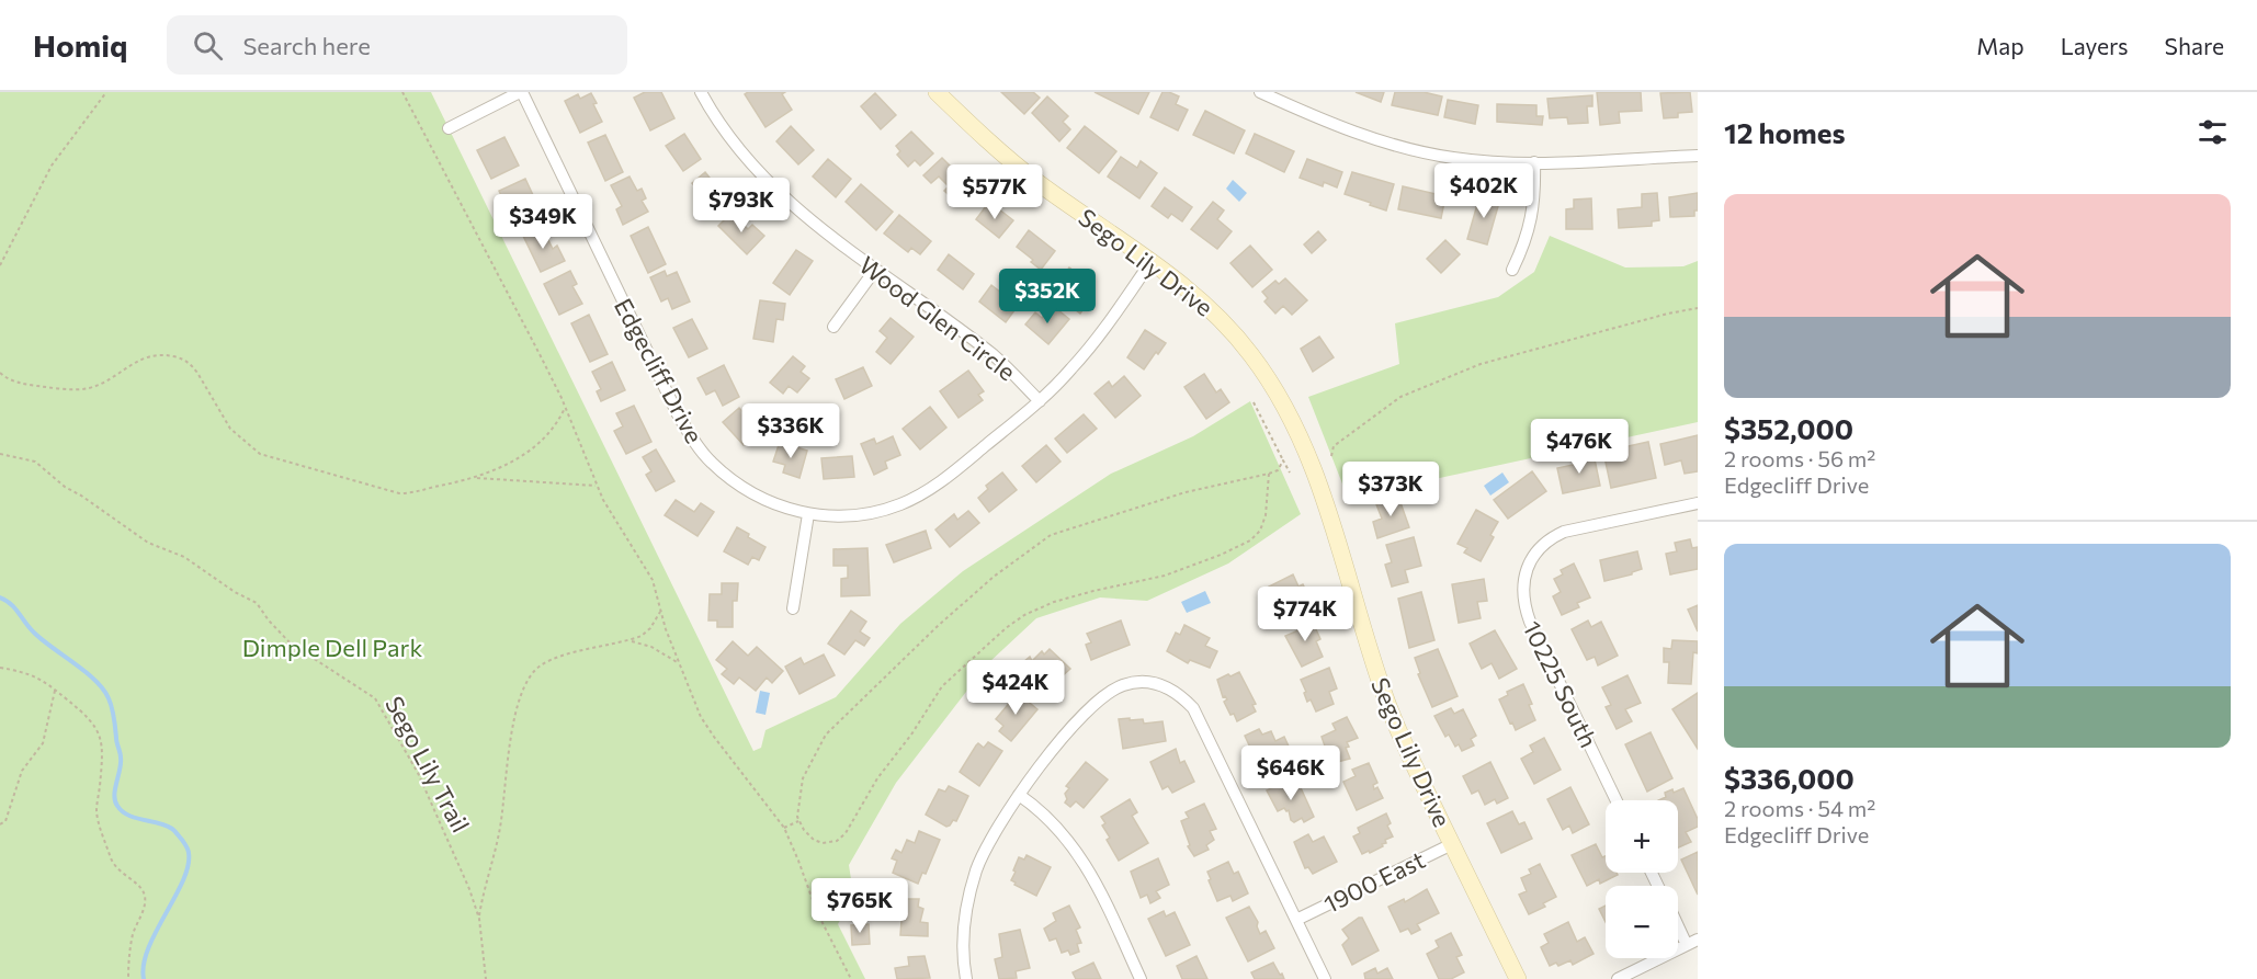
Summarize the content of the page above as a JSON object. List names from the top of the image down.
{
  "streets": {
    "street": [
      "Sego Lily Drive",
      "Wood Glen Circle",
      "Edgecliff Drive",
      "10225 South",
      "1900 East"
    ],
    "path": ["Sego Lily Trail"]
  },
  "crossings": [
    ["Sego Lily Drive", "Edgecliff Drive"],
    ["Sego Lily Drive", "1900 East"],
    ["Wood Glen Circle", "Edgecliff Drive"]
  ],
  "parks": ["Dimple Dell Park"],
  "page": {
    "header": "Homiq",
    "search": "Search here",
    "nav": ["Map", "Layers", "Share"],
    "heading": "12 homes",
    "price": [
      "$402K",
      "$577K",
      "$793K",
      "$349K",
      "$352K",
      "$336K",
      "$476K",
      "$373K",
      "$774K",
      "$424K",
      "$646K",
      "$765K"
    ],
    "list": [
      {
        "name": "$352,000",
        "note": "2 rooms · 56 m² · Edgecliff Drive"
      },
      {
        "name": "$336,000",
        "note": "2 rooms · 54 m² · Edgecliff Drive"
      }
    ],
    "map_buttons": ["+", "−"]
  }
}
